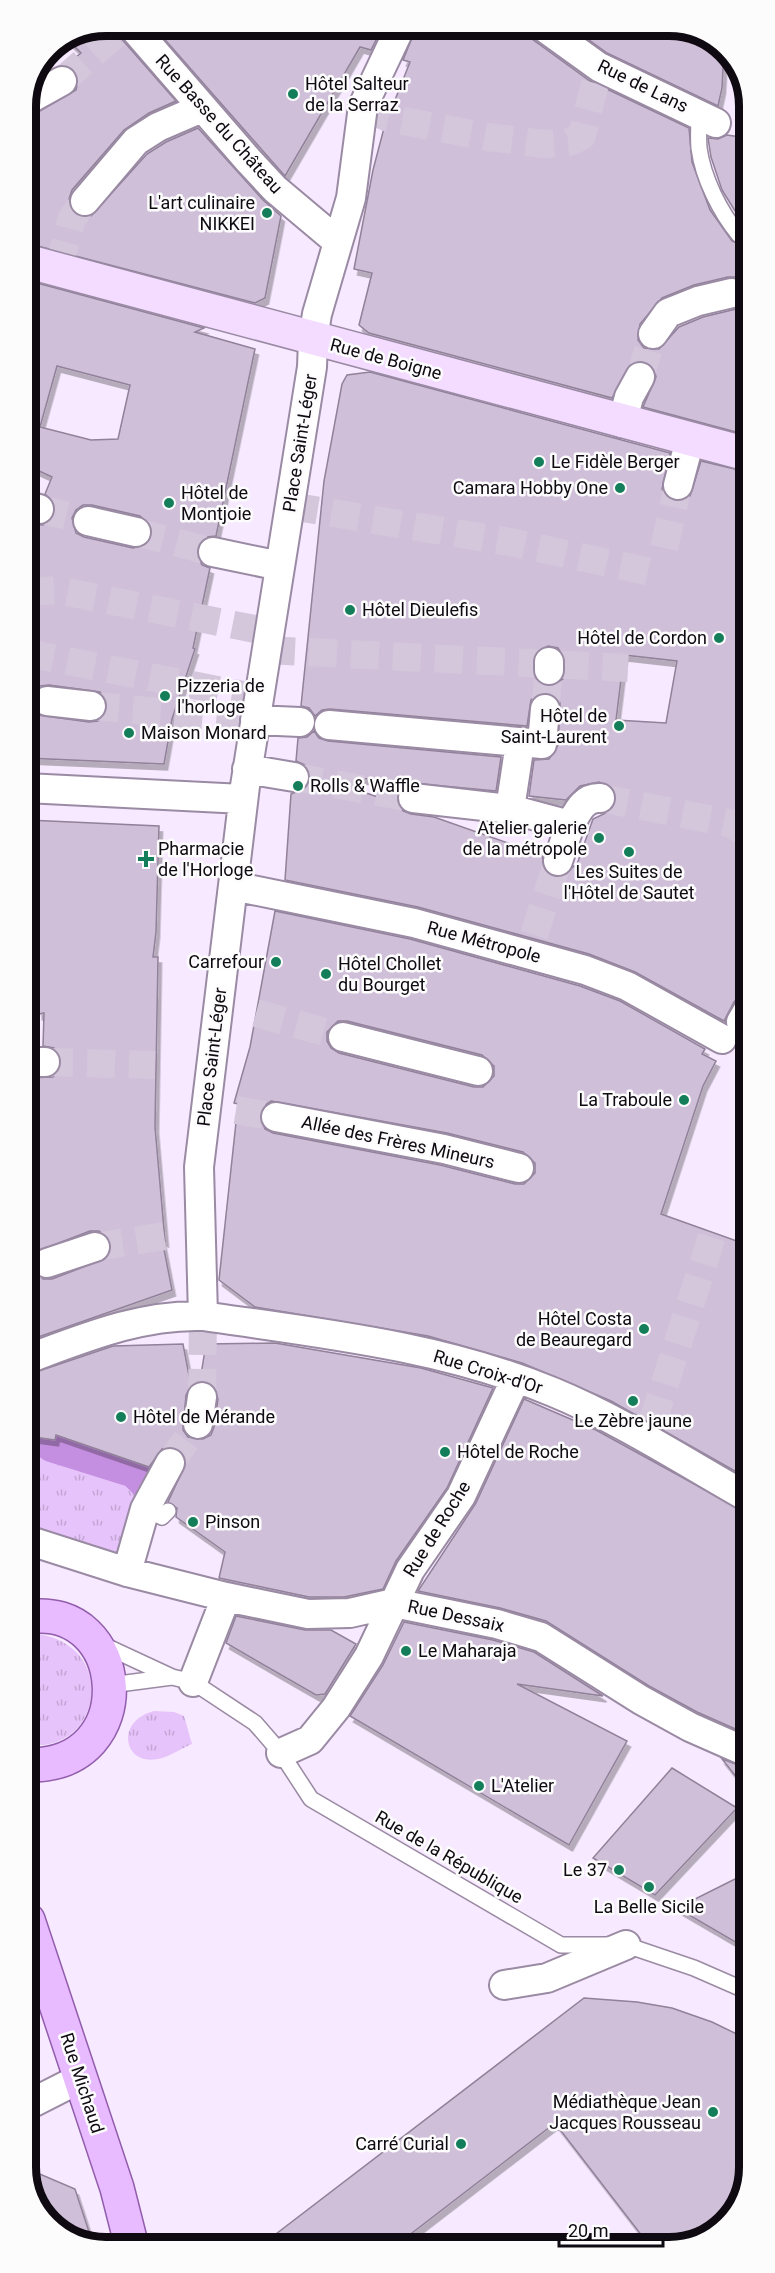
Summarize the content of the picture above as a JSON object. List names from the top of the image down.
{
  "streets": {
    "main road": ["Rue Michaud"],
    "street": [
      "Rue de Lans",
      "Rue Basse du Château",
      "Rue de Boigne",
      "Place Saint-Léger",
      "Rue Métropole",
      "Allée des Frères Mineurs",
      "Rue Croix-d'Or",
      "Rue de Roche",
      "Rue Dessaix"
    ],
    "lane": ["Rue de la République"]
  },
  "crossings": [
    ["Rue Basse du Château", "Place Saint-Léger"],
    ["Rue de Boigne", "Place Saint-Léger"],
    ["Place Saint-Léger", "Rue Métropole"],
    ["Place Saint-Léger", "Rue Croix-d'Or"],
    ["Rue Croix-d'Or", "Rue de Roche"],
    ["Rue de Roche", "Rue Dessaix"],
    ["Rue de Roche", "Rue de la République"]
  ],
  "places": {
    "other": [
      "Hôtel Salteur de la Serraz",
      "L'art culinaire NIKKEI",
      "Le Fidèle Berger",
      "Camara Hobby One",
      "Hôtel de Montjoie",
      "Hôtel Dieulefis",
      "Hôtel de Cordon",
      "Pizzeria de l'horloge",
      "Hôtel de Saint-Laurent",
      "Maison Monard",
      "Rolls & Waffle",
      "Atelier galerie de la métropole",
      "Les Suites de l'Hôtel de Sautet",
      "Carrefour",
      "Hôtel Chollet du Bourget",
      "La Traboule",
      "Hôtel Costa de Beauregard",
      "Le Zèbre jaune",
      "Hôtel de Mérande",
      "Hôtel de Roche",
      "Pinson",
      "Le Maharaja",
      "L'Atelier",
      "Le 37",
      "La Belle Sicile",
      "Médiathèque Jean Jacques Rousseau",
      "Carré Curial"
    ],
    "health": ["Pharmacie de l'Horloge"]
  },
  "scale_bar": "20 m"
}
